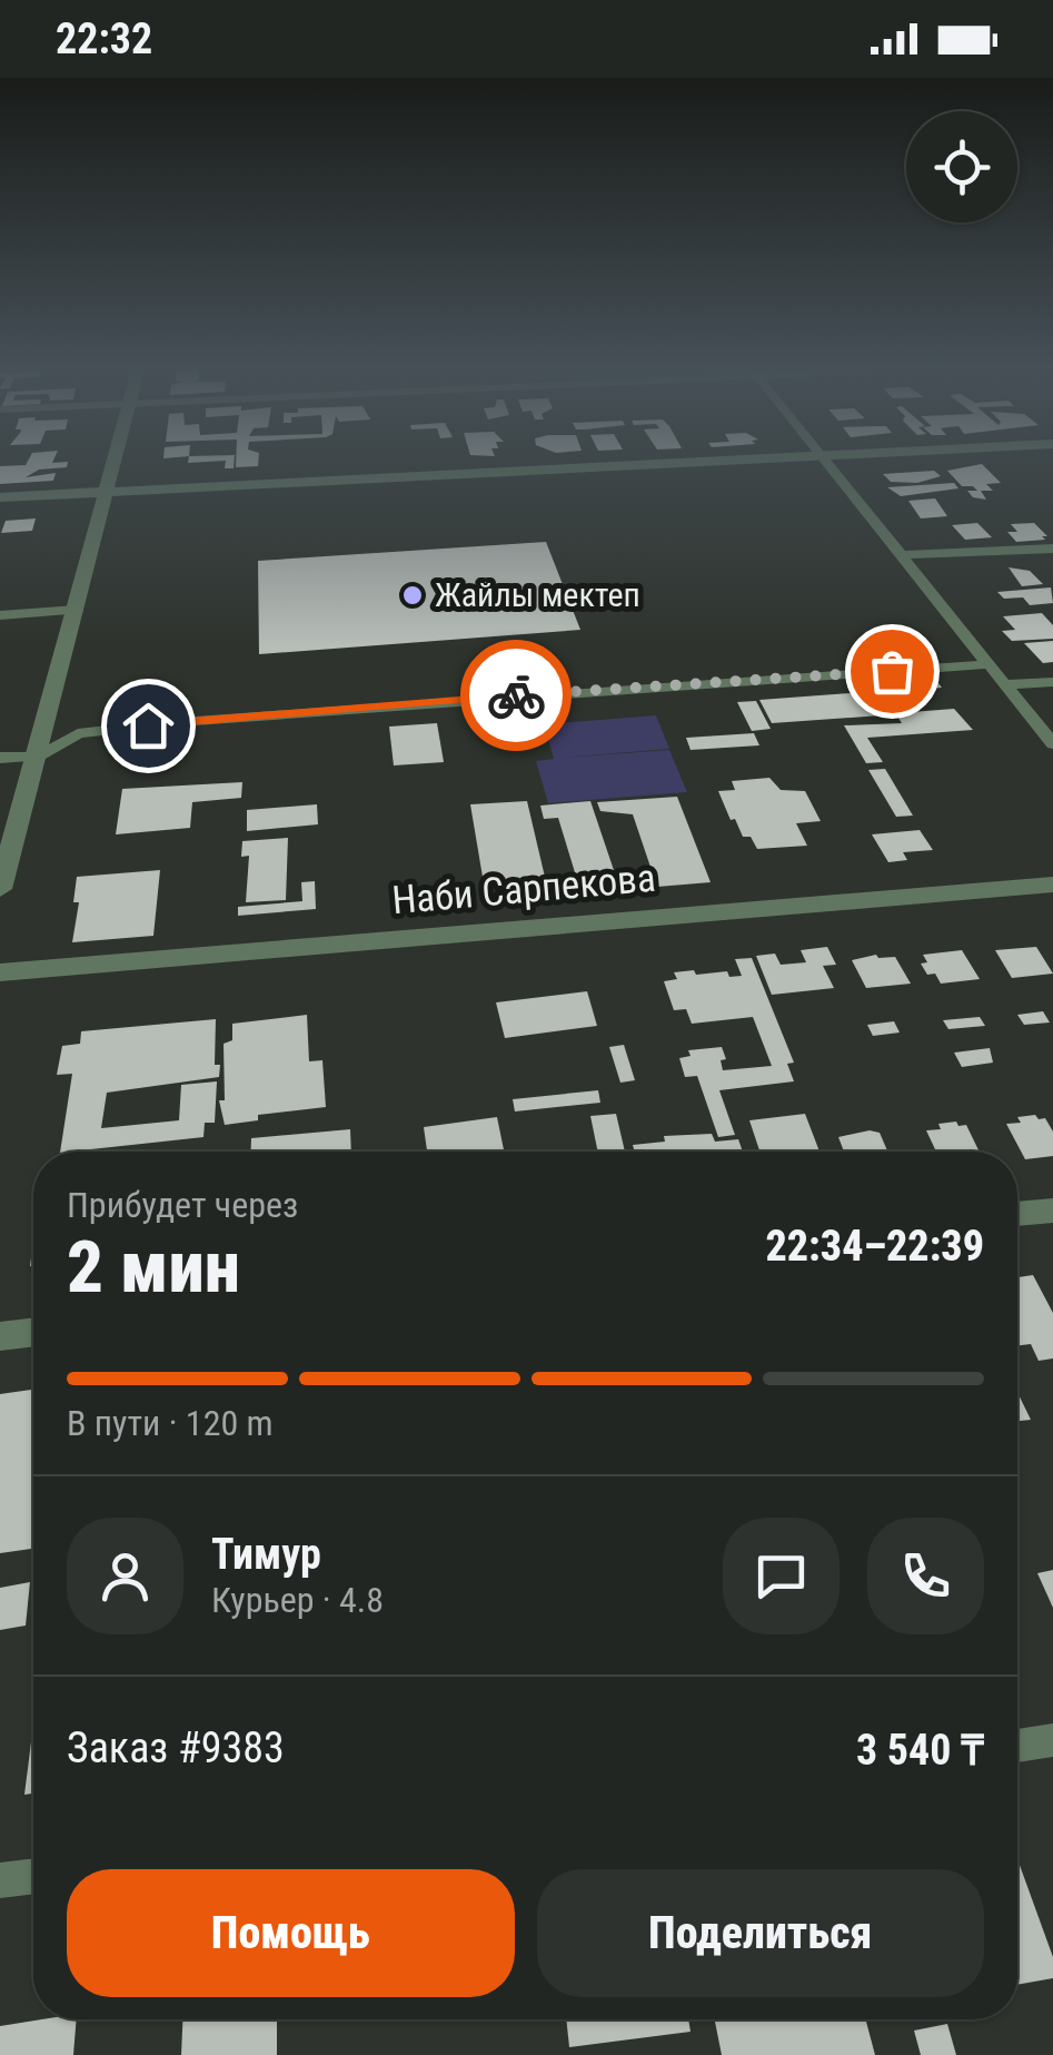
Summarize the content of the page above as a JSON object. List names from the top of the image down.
{
  "streets": {
    "street": ["Наби Сарпекова"]
  },
  "places": ["Жайлы мектеп"],
  "page": {
    "status": "22:32",
    "heading": ["2 мин", "Прибудет через", "22:34–22:39"],
    "panel": [
      "Тимур",
      "Курьер · 4.8",
      "Заказ #9383",
      "3 540 ₸"
    ],
    "bar": "В пути · 120 m",
    "buttons": ["Помощь", "Поделиться"]
  }
}
